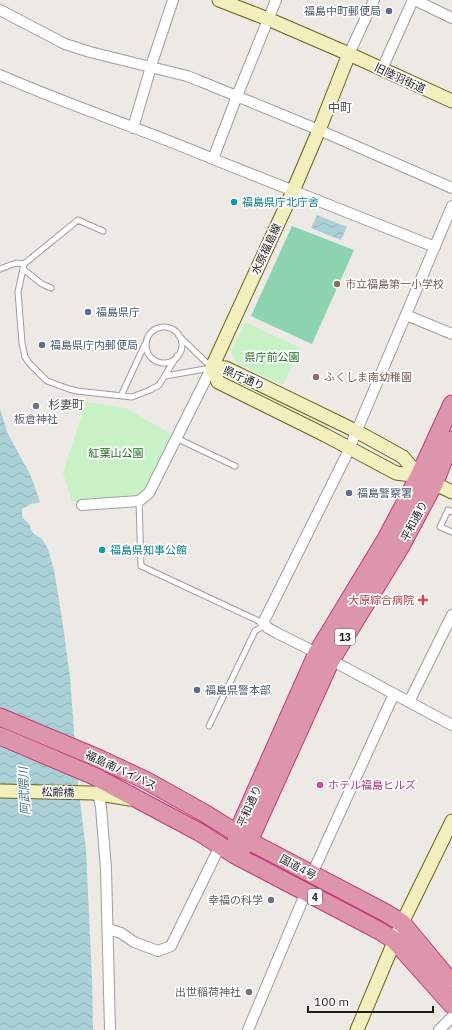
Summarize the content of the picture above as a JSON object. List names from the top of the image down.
{
  "streets": {
    "highway": [
      "平和通り",
      "13",
      "福島南バイパス",
      "国道4号",
      "4"
    ],
    "main road": [
      "旧陸羽街道",
      "水原福島線",
      "県庁通り",
      "松齢橋"
    ]
  },
  "crossings": [
    ["旧陸羽街道", "水原福島線"],
    ["水原福島線", "県庁通り"],
    ["県庁通り", "平和通り"],
    ["平和通り", "福島南バイパス"],
    ["平和通り", "国道4号"],
    ["福島南バイパス", "松齢橋"],
    ["福島南バイパス", "国道4号"],
    ["国道4号", "4"]
  ],
  "districts": ["中町", "杉妻町"],
  "water": ["阿武隈川"],
  "parks": ["県庁前公園", "紅葉山公園"],
  "places": {
    "other": [
      "福島中町郵便局",
      "福島県庁北庁舎",
      "市立福島第一小学校",
      "福島県庁",
      "福島県庁内郵便局",
      "ふくしま南幼稚園",
      "板倉神社",
      "福島警察署",
      "福島県知事公館",
      "福島県警本部",
      "ホテル福島ヒルズ",
      "幸福の科学",
      "出世稲荷神社"
    ],
    "health": ["大原綜合病院"]
  },
  "scale_bar": "100 m"
}
